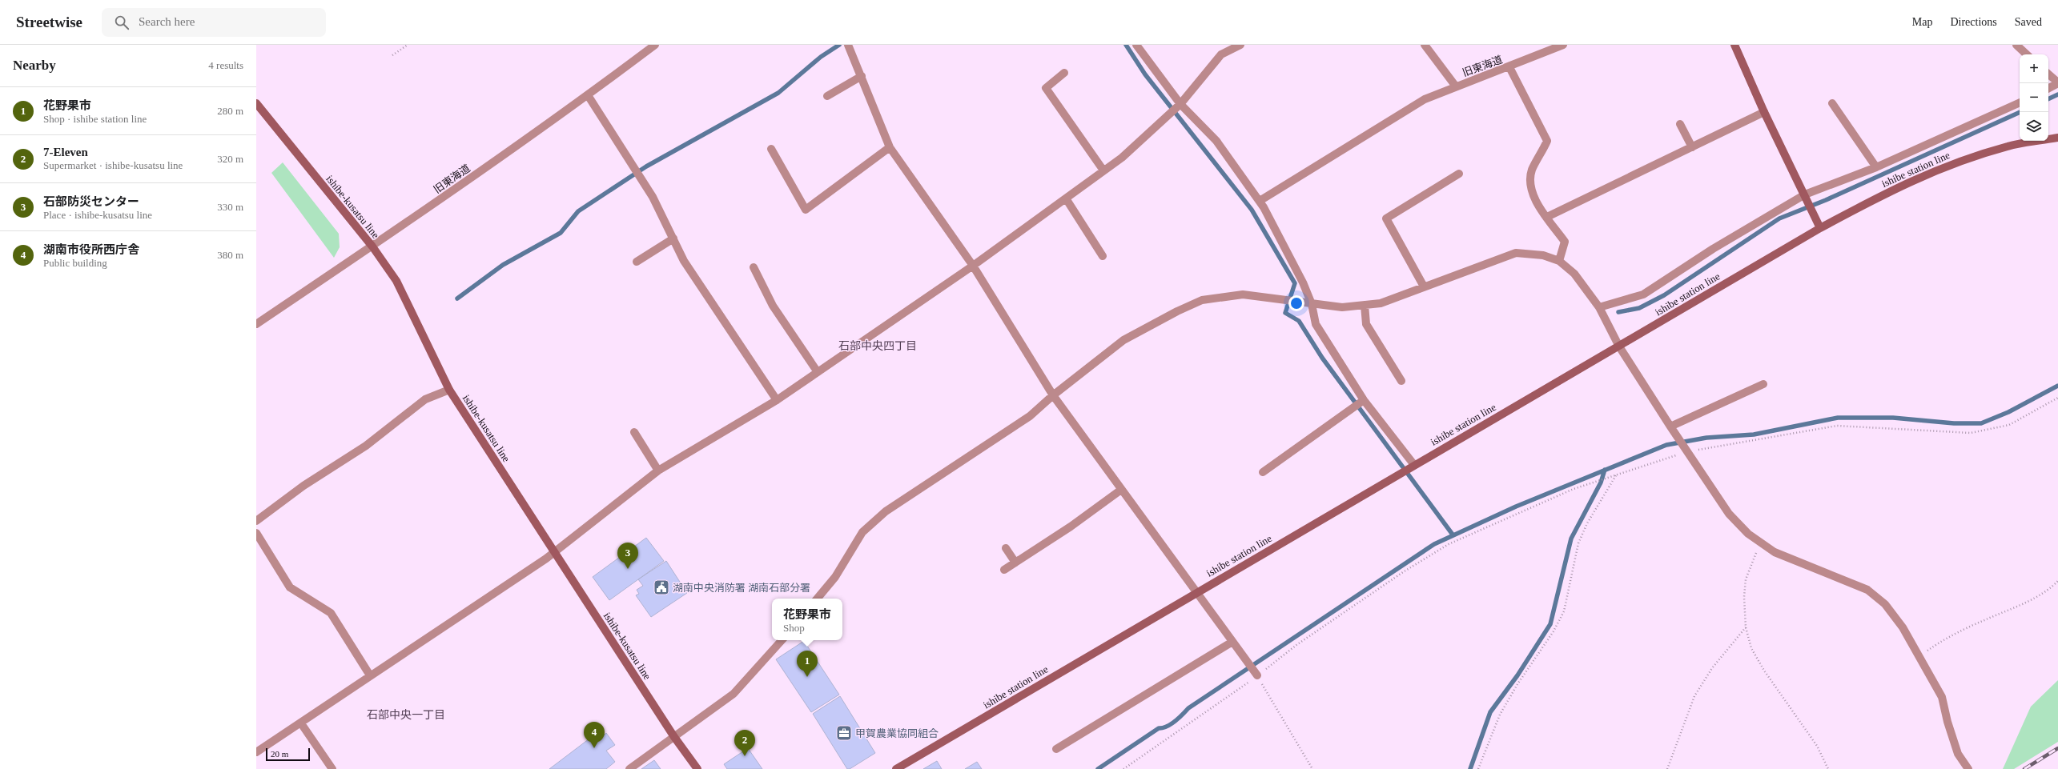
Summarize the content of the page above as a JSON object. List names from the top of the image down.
{
  "streets": {
    "main road": ["ishibe station line", "ishibe-kusatsu line"],
    "street": ["旧東海道"]
  },
  "crossings": [
    ["旧東海道", "ishibe-kusatsu line"]
  ],
  "districts": ["石部中央四丁目", "石部中央一丁目"],
  "places": {
    "public building": ["湖南中央消防署 湖南石部分署"],
    "office": ["甲賀農業協同組合"]
  },
  "scale_bar": "20 m",
  "page": {
    "header": "Streetwise",
    "search": "Search here",
    "nav": ["Map", "Directions", "Saved"],
    "heading": ["Nearby", "4 results"],
    "map_buttons": ["+", "−"],
    "list": [
      {
        "mark": "1",
        "name": "花野果市",
        "note": "Shop · ishibe station line",
        "value": "280 m"
      },
      {
        "mark": "2",
        "name": "7-Eleven",
        "note": "Supermarket · ishibe-kusatsu line",
        "value": "320 m"
      },
      {
        "mark": "3",
        "name": "石部防災センター",
        "note": "Place · ishibe-kusatsu line",
        "value": "330 m"
      },
      {
        "mark": "4",
        "name": "湖南市役所西庁舎",
        "note": "Public building",
        "value": "380 m"
      }
    ],
    "pins": [
      "3",
      "1",
      "4",
      "2"
    ],
    "popup": ["花野果市", "Shop"],
    "scale": "20 m"
  }
}
